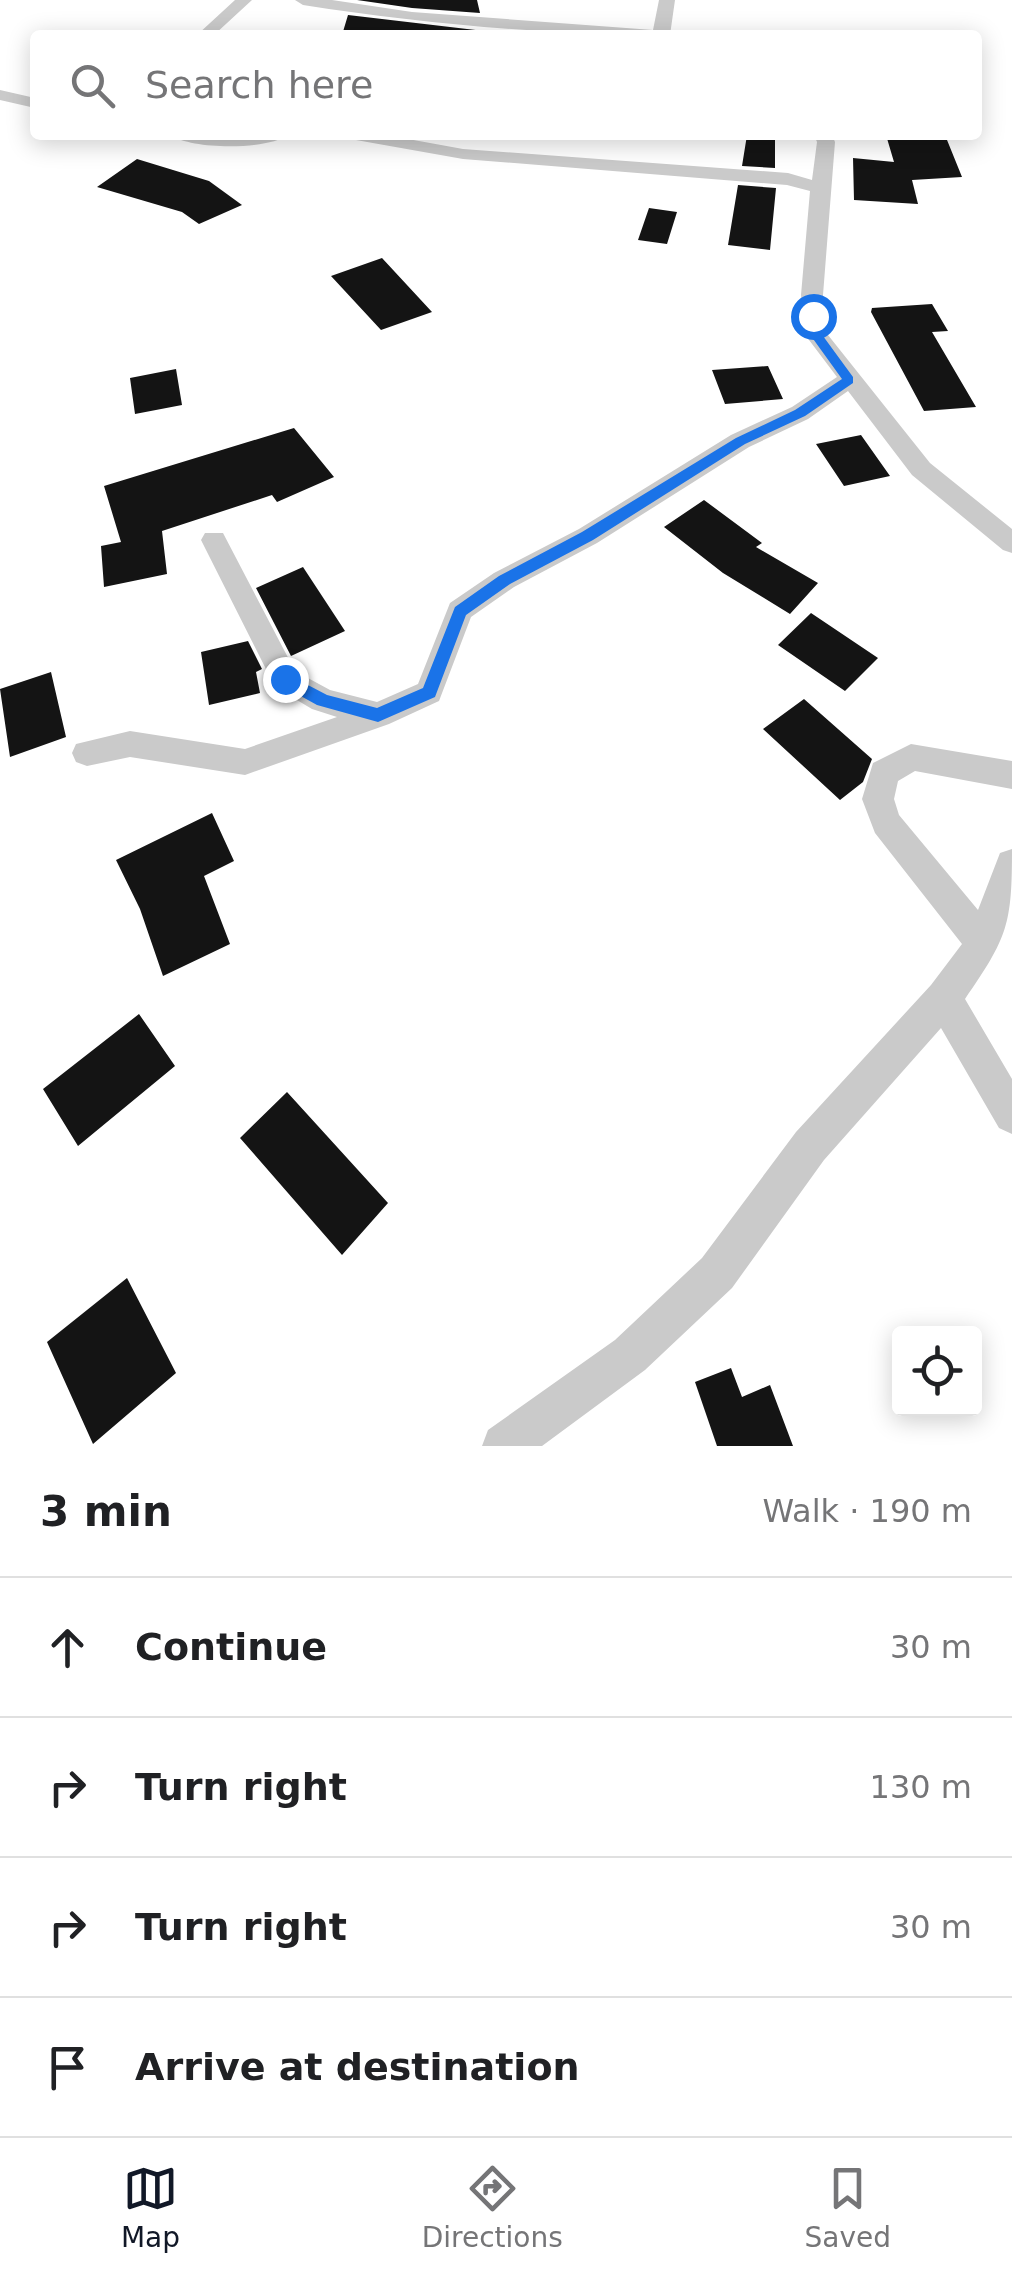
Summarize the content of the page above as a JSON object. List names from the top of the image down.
{
  "page": {
    "search": "Search here",
    "heading": ["3 min", "Walk · 190 m"],
    "list": [
      ["Continue", "30 m"],
      ["Turn right", "130 m"],
      ["Turn right", "30 m"],
      "Arrive at destination"
    ],
    "nav": ["Map", "Directions", "Saved"]
  }
}
